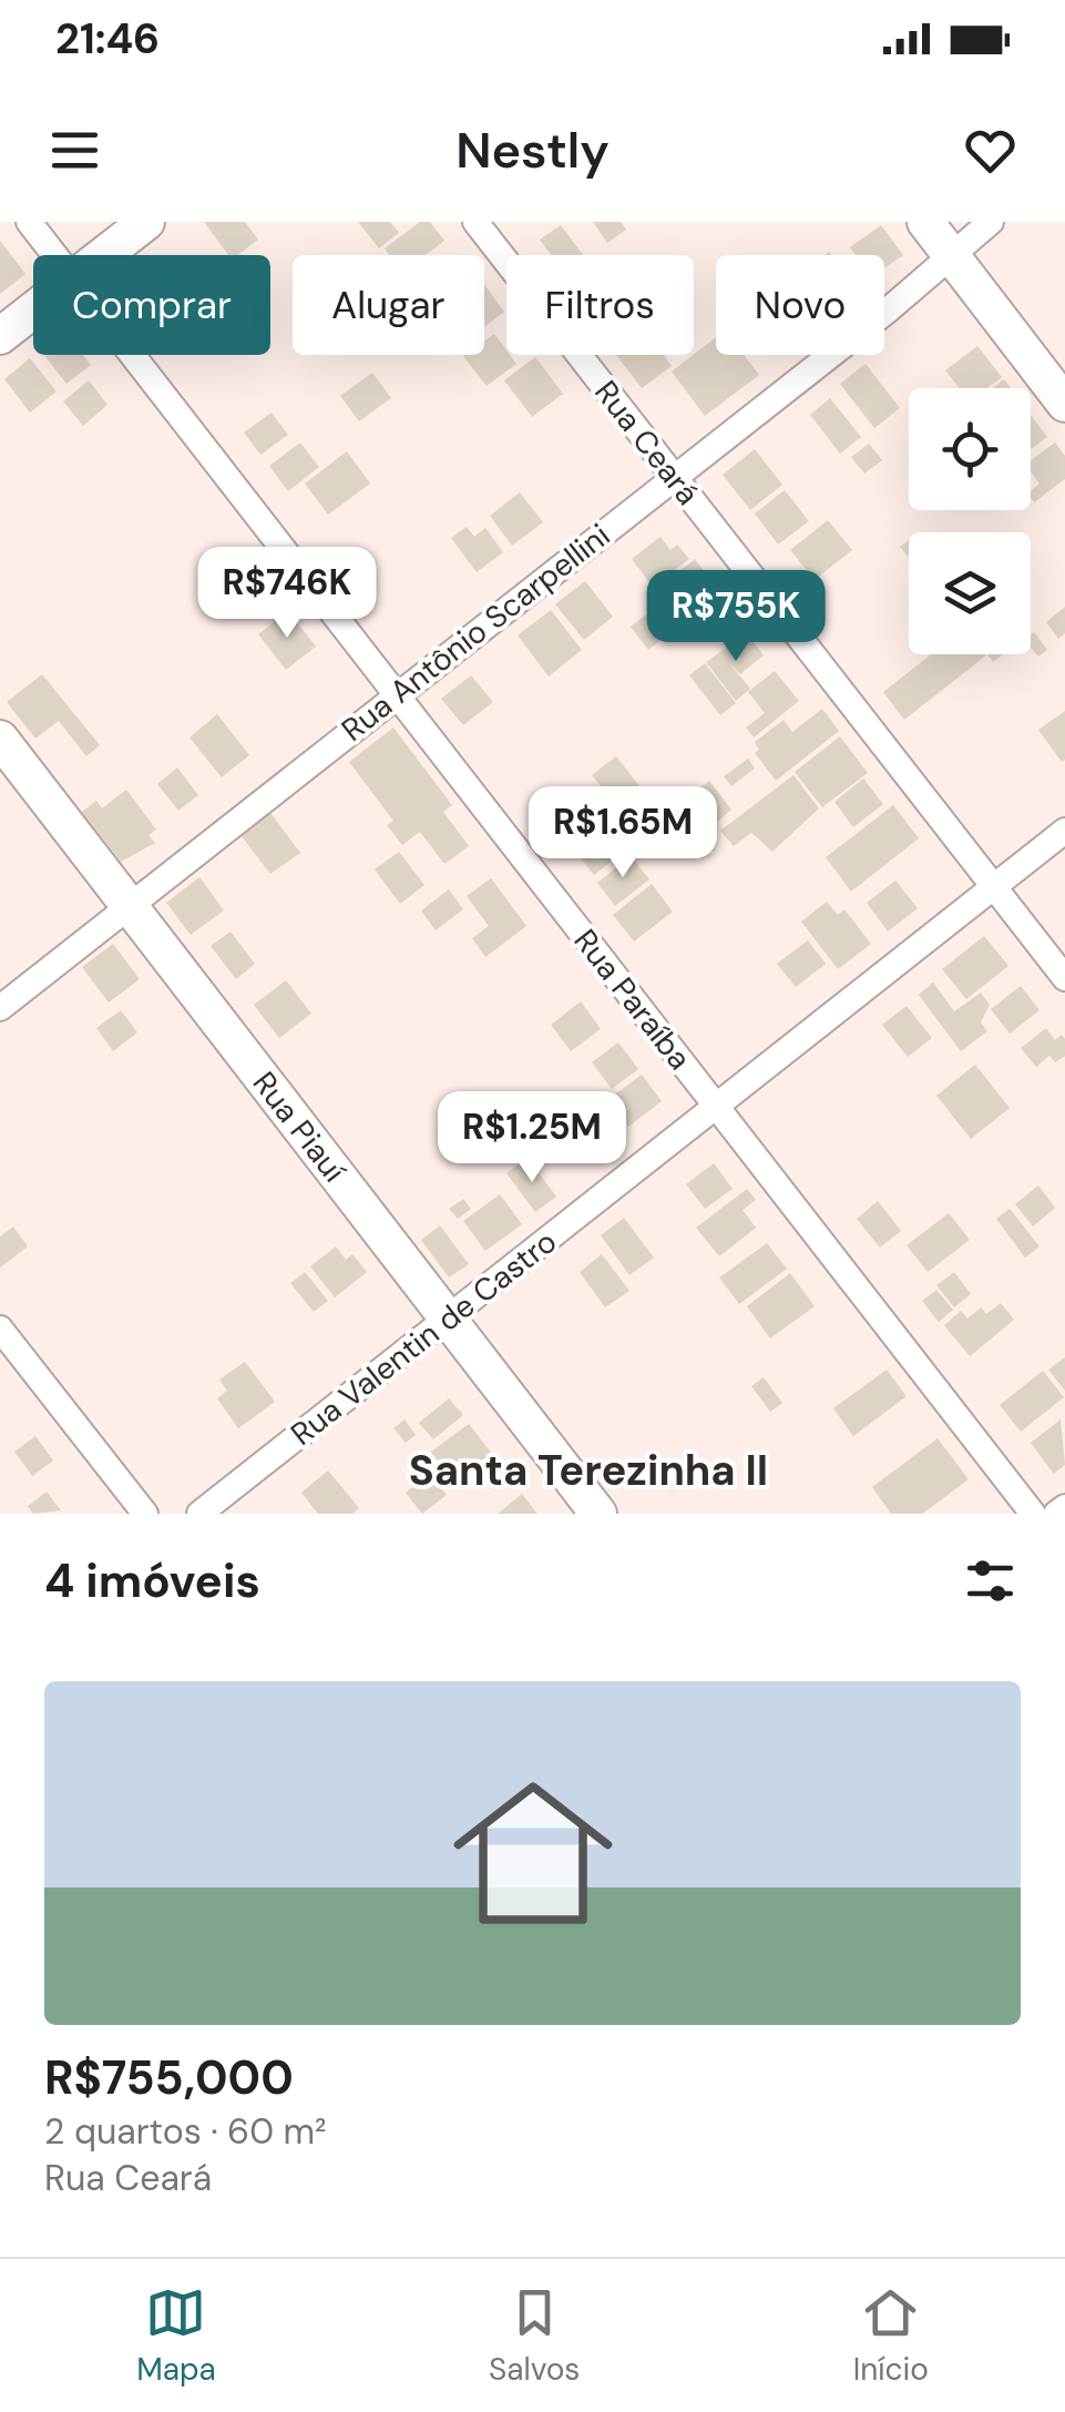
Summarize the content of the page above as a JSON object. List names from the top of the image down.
{
  "streets": {
    "street": [
      "Rua Ceará",
      "Rua Antônio Scarpellini",
      "Rua Paraíba",
      "Rua Piauí",
      "Rua Valentin de Castro"
    ]
  },
  "crossings": [
    ["Rua Ceará", "Rua Antônio Scarpellini"],
    ["Rua Ceará", "Rua Valentin de Castro"],
    ["Rua Antônio Scarpellini", "Rua Paraíba"],
    ["Rua Antônio Scarpellini", "Rua Piauí"],
    ["Rua Paraíba", "Rua Valentin de Castro"],
    ["Rua Piauí", "Rua Valentin de Castro"]
  ],
  "districts": ["Santa Terezinha II"],
  "page": {
    "status": "21:46",
    "header": "Nestly",
    "chip": [
      "Comprar",
      "Alugar",
      "Filtros",
      "Novo"
    ],
    "price": [
      "R$746K",
      "R$755K",
      "R$1.65M",
      "R$1.25M"
    ],
    "heading": "4 imóveis",
    "list": [
      {
        "name": "R$755,000",
        "note": "2 quartos · 60 m² · Rua Ceará"
      }
    ],
    "tabs": ["Mapa", "Salvos", "Início"]
  }
}
